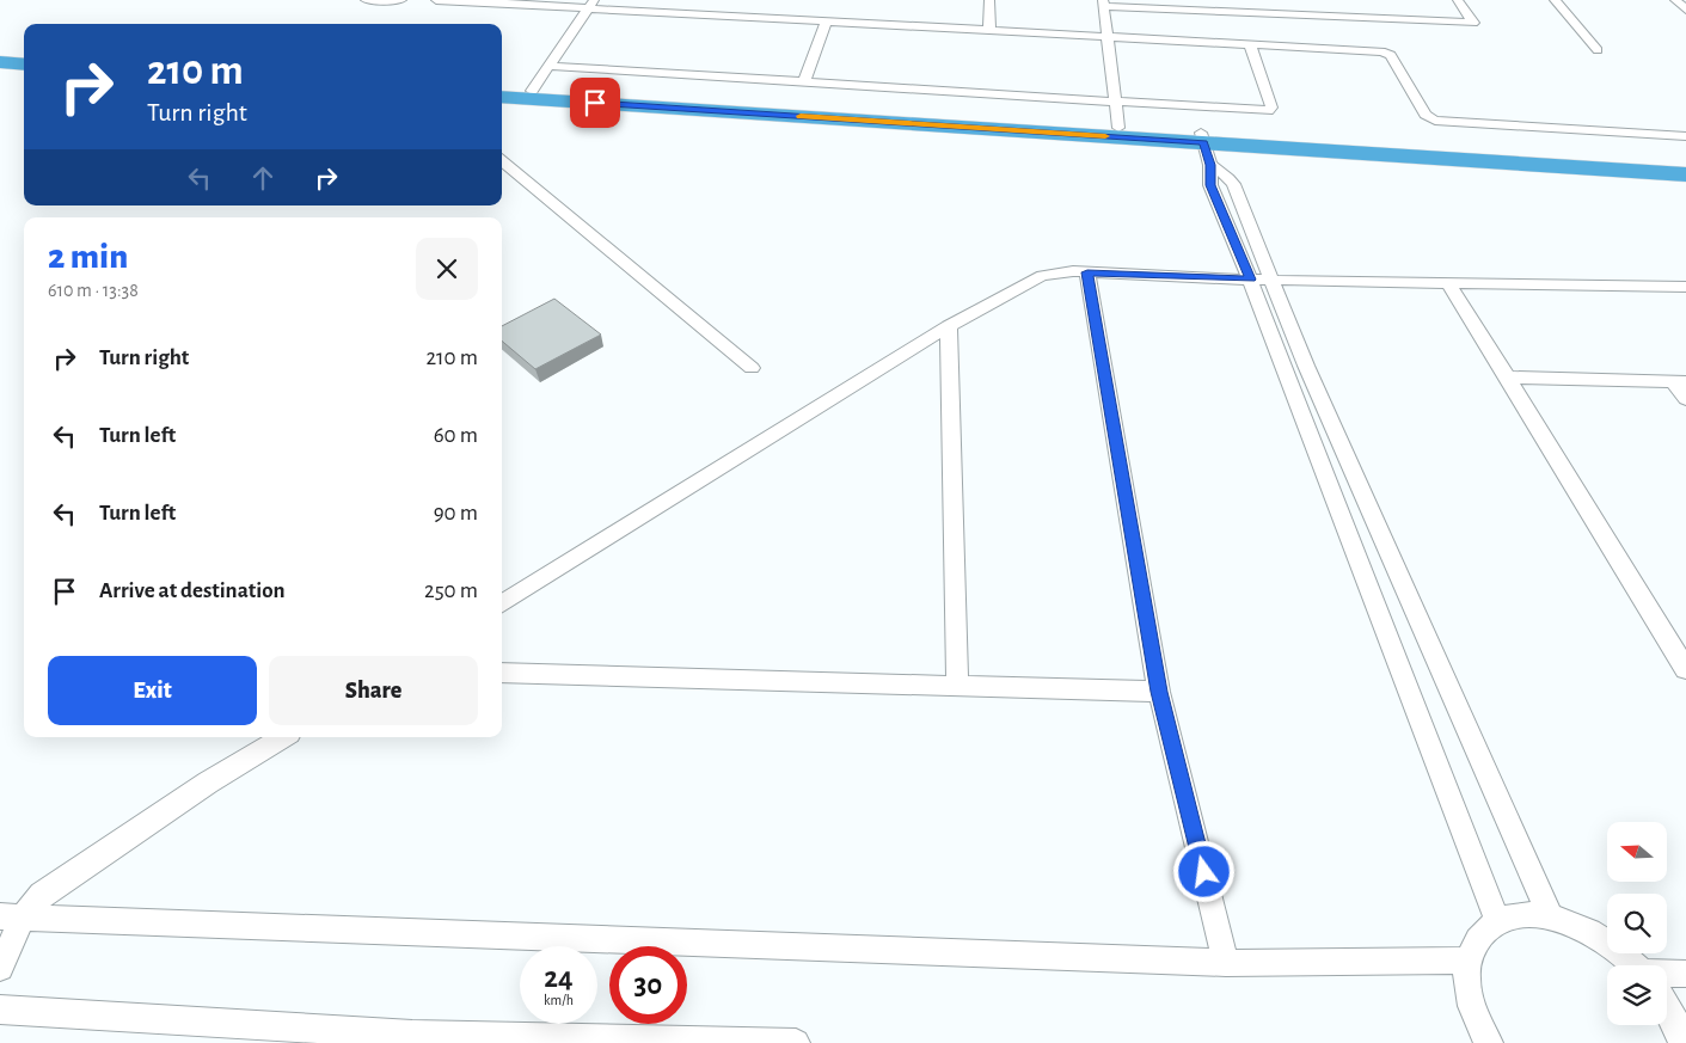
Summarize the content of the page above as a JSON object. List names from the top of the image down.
{
  "north": "left",
  "page": {
    "turn": ["210 m", "Turn right"],
    "heading": ["2 min", "610 m · 13:38"],
    "list": [
      {
        "name": "Turn right",
        "value": "210 m"
      },
      {
        "name": "Turn left",
        "value": "60 m"
      },
      {
        "name": "Turn left",
        "value": "90 m"
      },
      {
        "name": "Arrive at destination",
        "value": "250 m"
      }
    ],
    "buttons": ["Exit", "Share"],
    "speed": "24 km/h",
    "limit": "30"
  }
}
